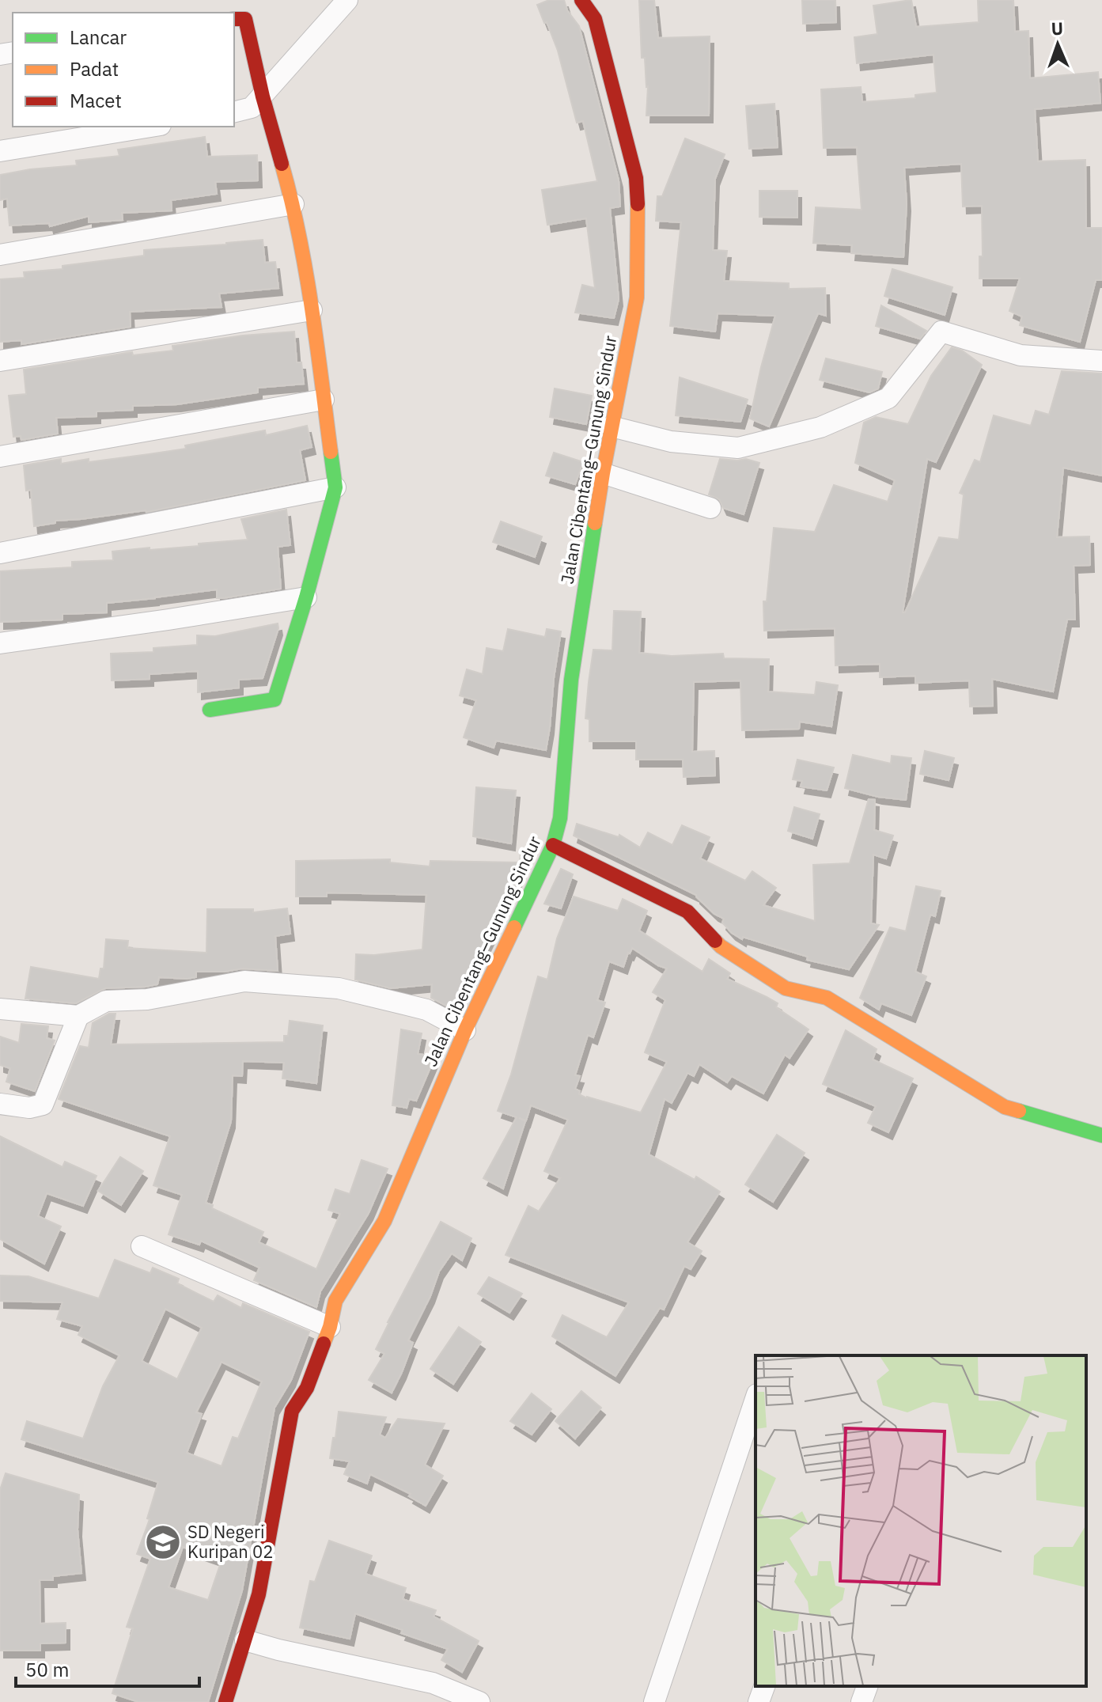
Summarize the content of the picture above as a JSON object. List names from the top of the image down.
{
  "streets": {
    "street": ["Jalan Cibentang–Gunung Sindur"]
  },
  "places": {
    "school or university": ["SD Negeri Kuripan 02"]
  },
  "legend": ["Lancar", "Padat", "Macet"],
  "scale_bar": "50 m",
  "north": "top"
}
